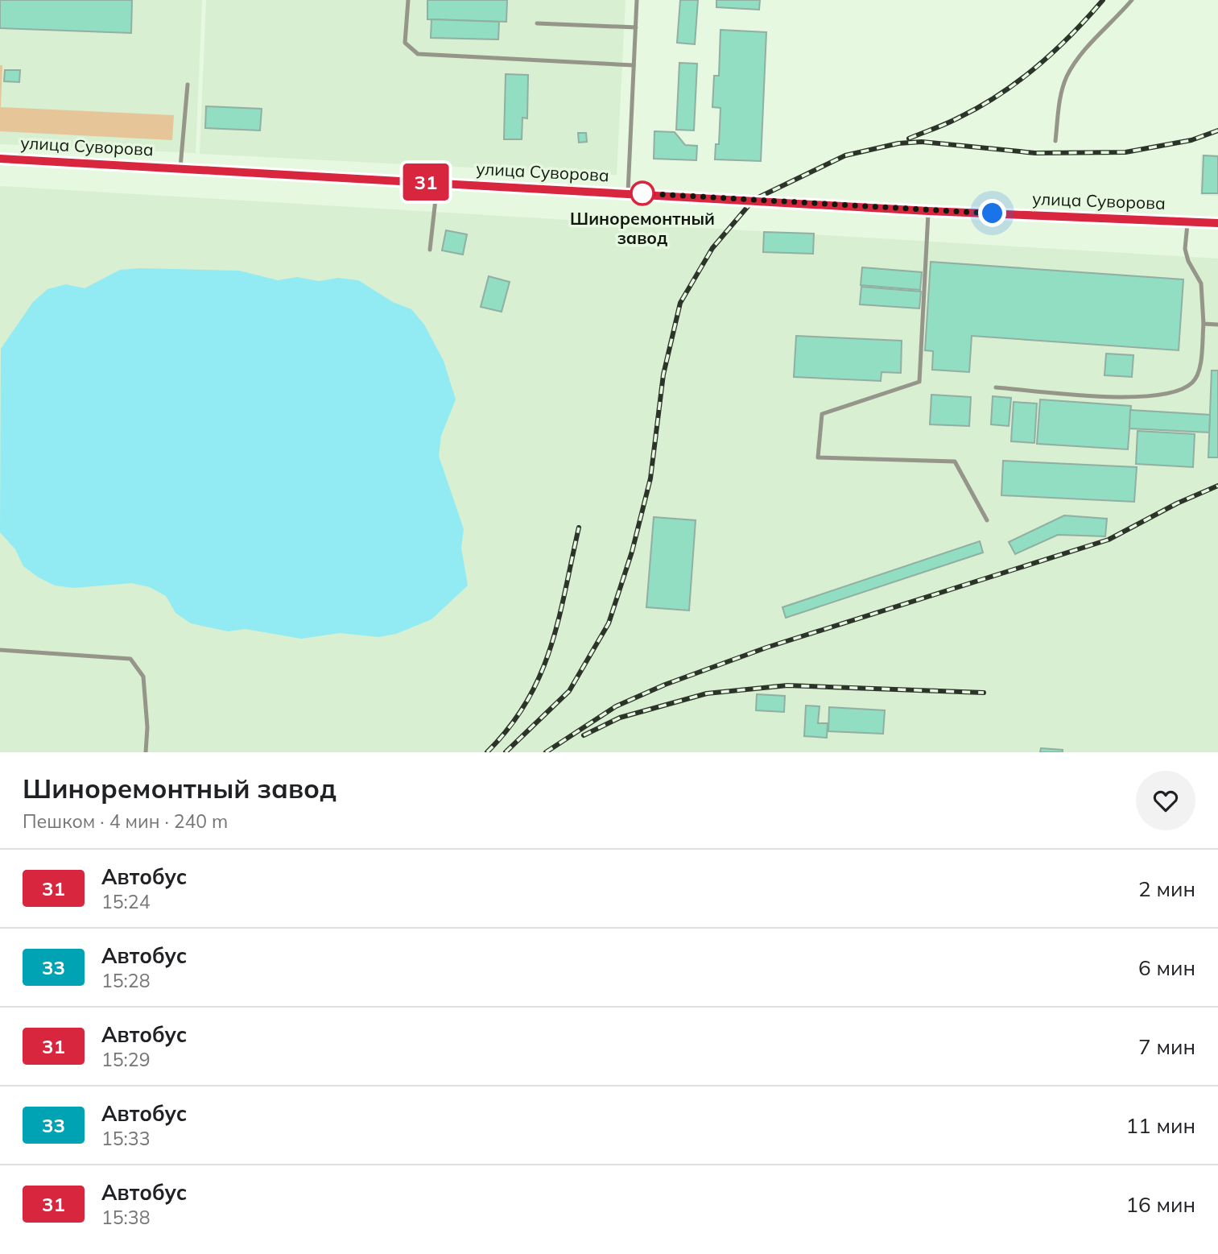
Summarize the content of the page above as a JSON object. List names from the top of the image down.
{
  "streets": {
    "main road": ["улица Суворова"]
  },
  "places": ["Шиноремонтный завод"],
  "lines": ["bus line 31"],
  "page": {
    "on_map": "31",
    "heading": ["Шиноремонтный завод", "Пешком · 4 мин · 240 m"],
    "list": [
      {
        "mark": "31",
        "name": "Автобус",
        "note": "15:24",
        "value": "2 мин"
      },
      {
        "mark": "33",
        "name": "Автобус",
        "note": "15:28",
        "value": "6 мин"
      },
      {
        "mark": "31",
        "name": "Автобус",
        "note": "15:29",
        "value": "7 мин"
      },
      {
        "mark": "33",
        "name": "Автобус",
        "note": "15:33",
        "value": "11 мин"
      },
      {
        "mark": "31",
        "name": "Автобус",
        "note": "15:38",
        "value": "16 мин"
      }
    ]
  }
}
